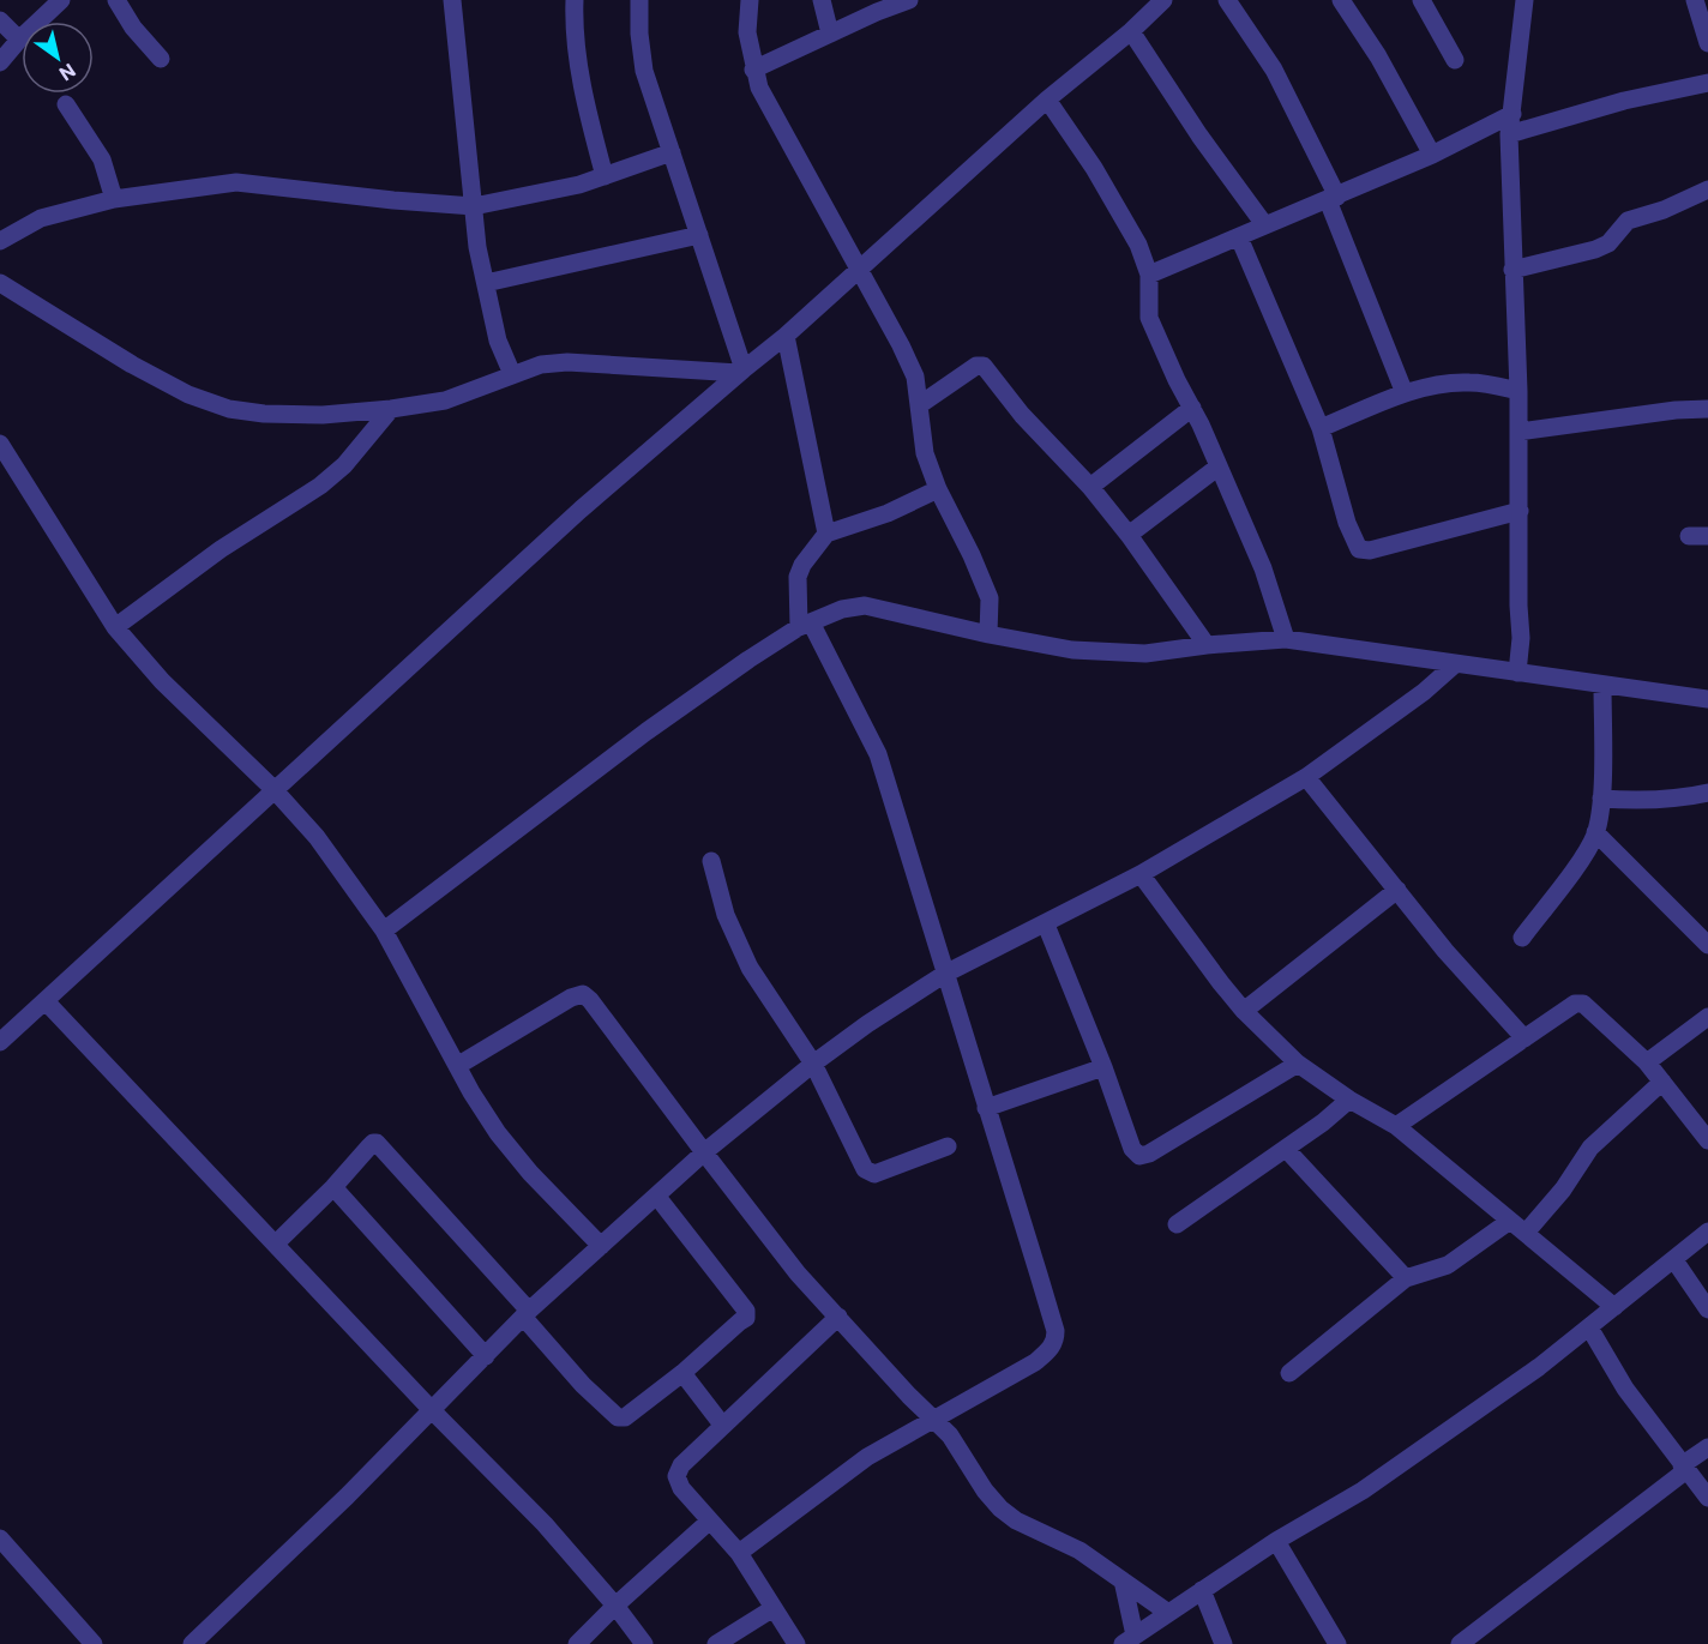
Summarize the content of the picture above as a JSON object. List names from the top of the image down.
{
  "north": "bottom right"
}
